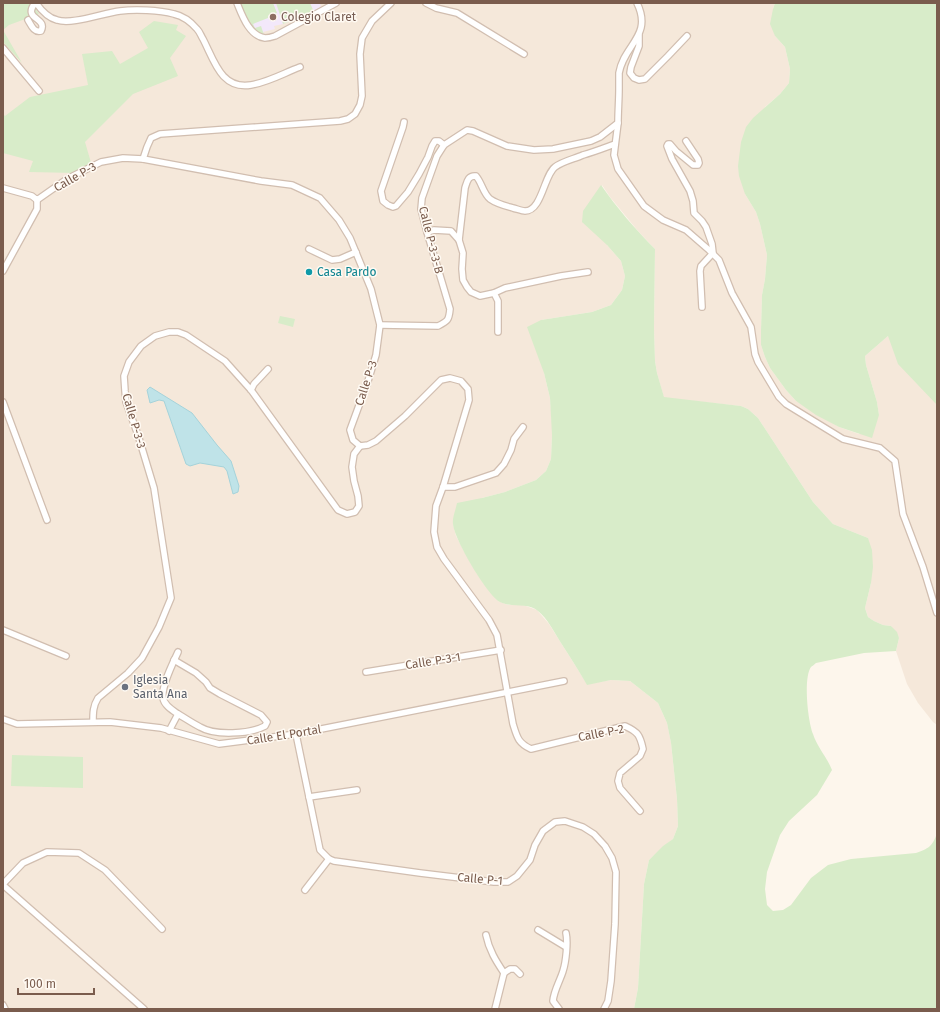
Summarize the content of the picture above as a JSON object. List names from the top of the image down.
{
  "streets": {
    "street": [
      "Calle P-3",
      "Calle P-3-3-B",
      "Calle P-3-3",
      "Calle P-3-1",
      "Calle P-2",
      "Calle El Portal",
      "Calle P-1"
    ]
  },
  "crossings": [
    ["Calle P-3", "Calle P-3-3-B"],
    ["Calle P-3", "Calle P-3-3"],
    ["Calle P-3-3", "Calle El Portal"],
    ["Calle P-2", "Calle El Portal"]
  ],
  "places": ["Colegio Claret", "Casa Pardo", "Iglesia Santa Ana"],
  "scale_bar": "100 m"
}
